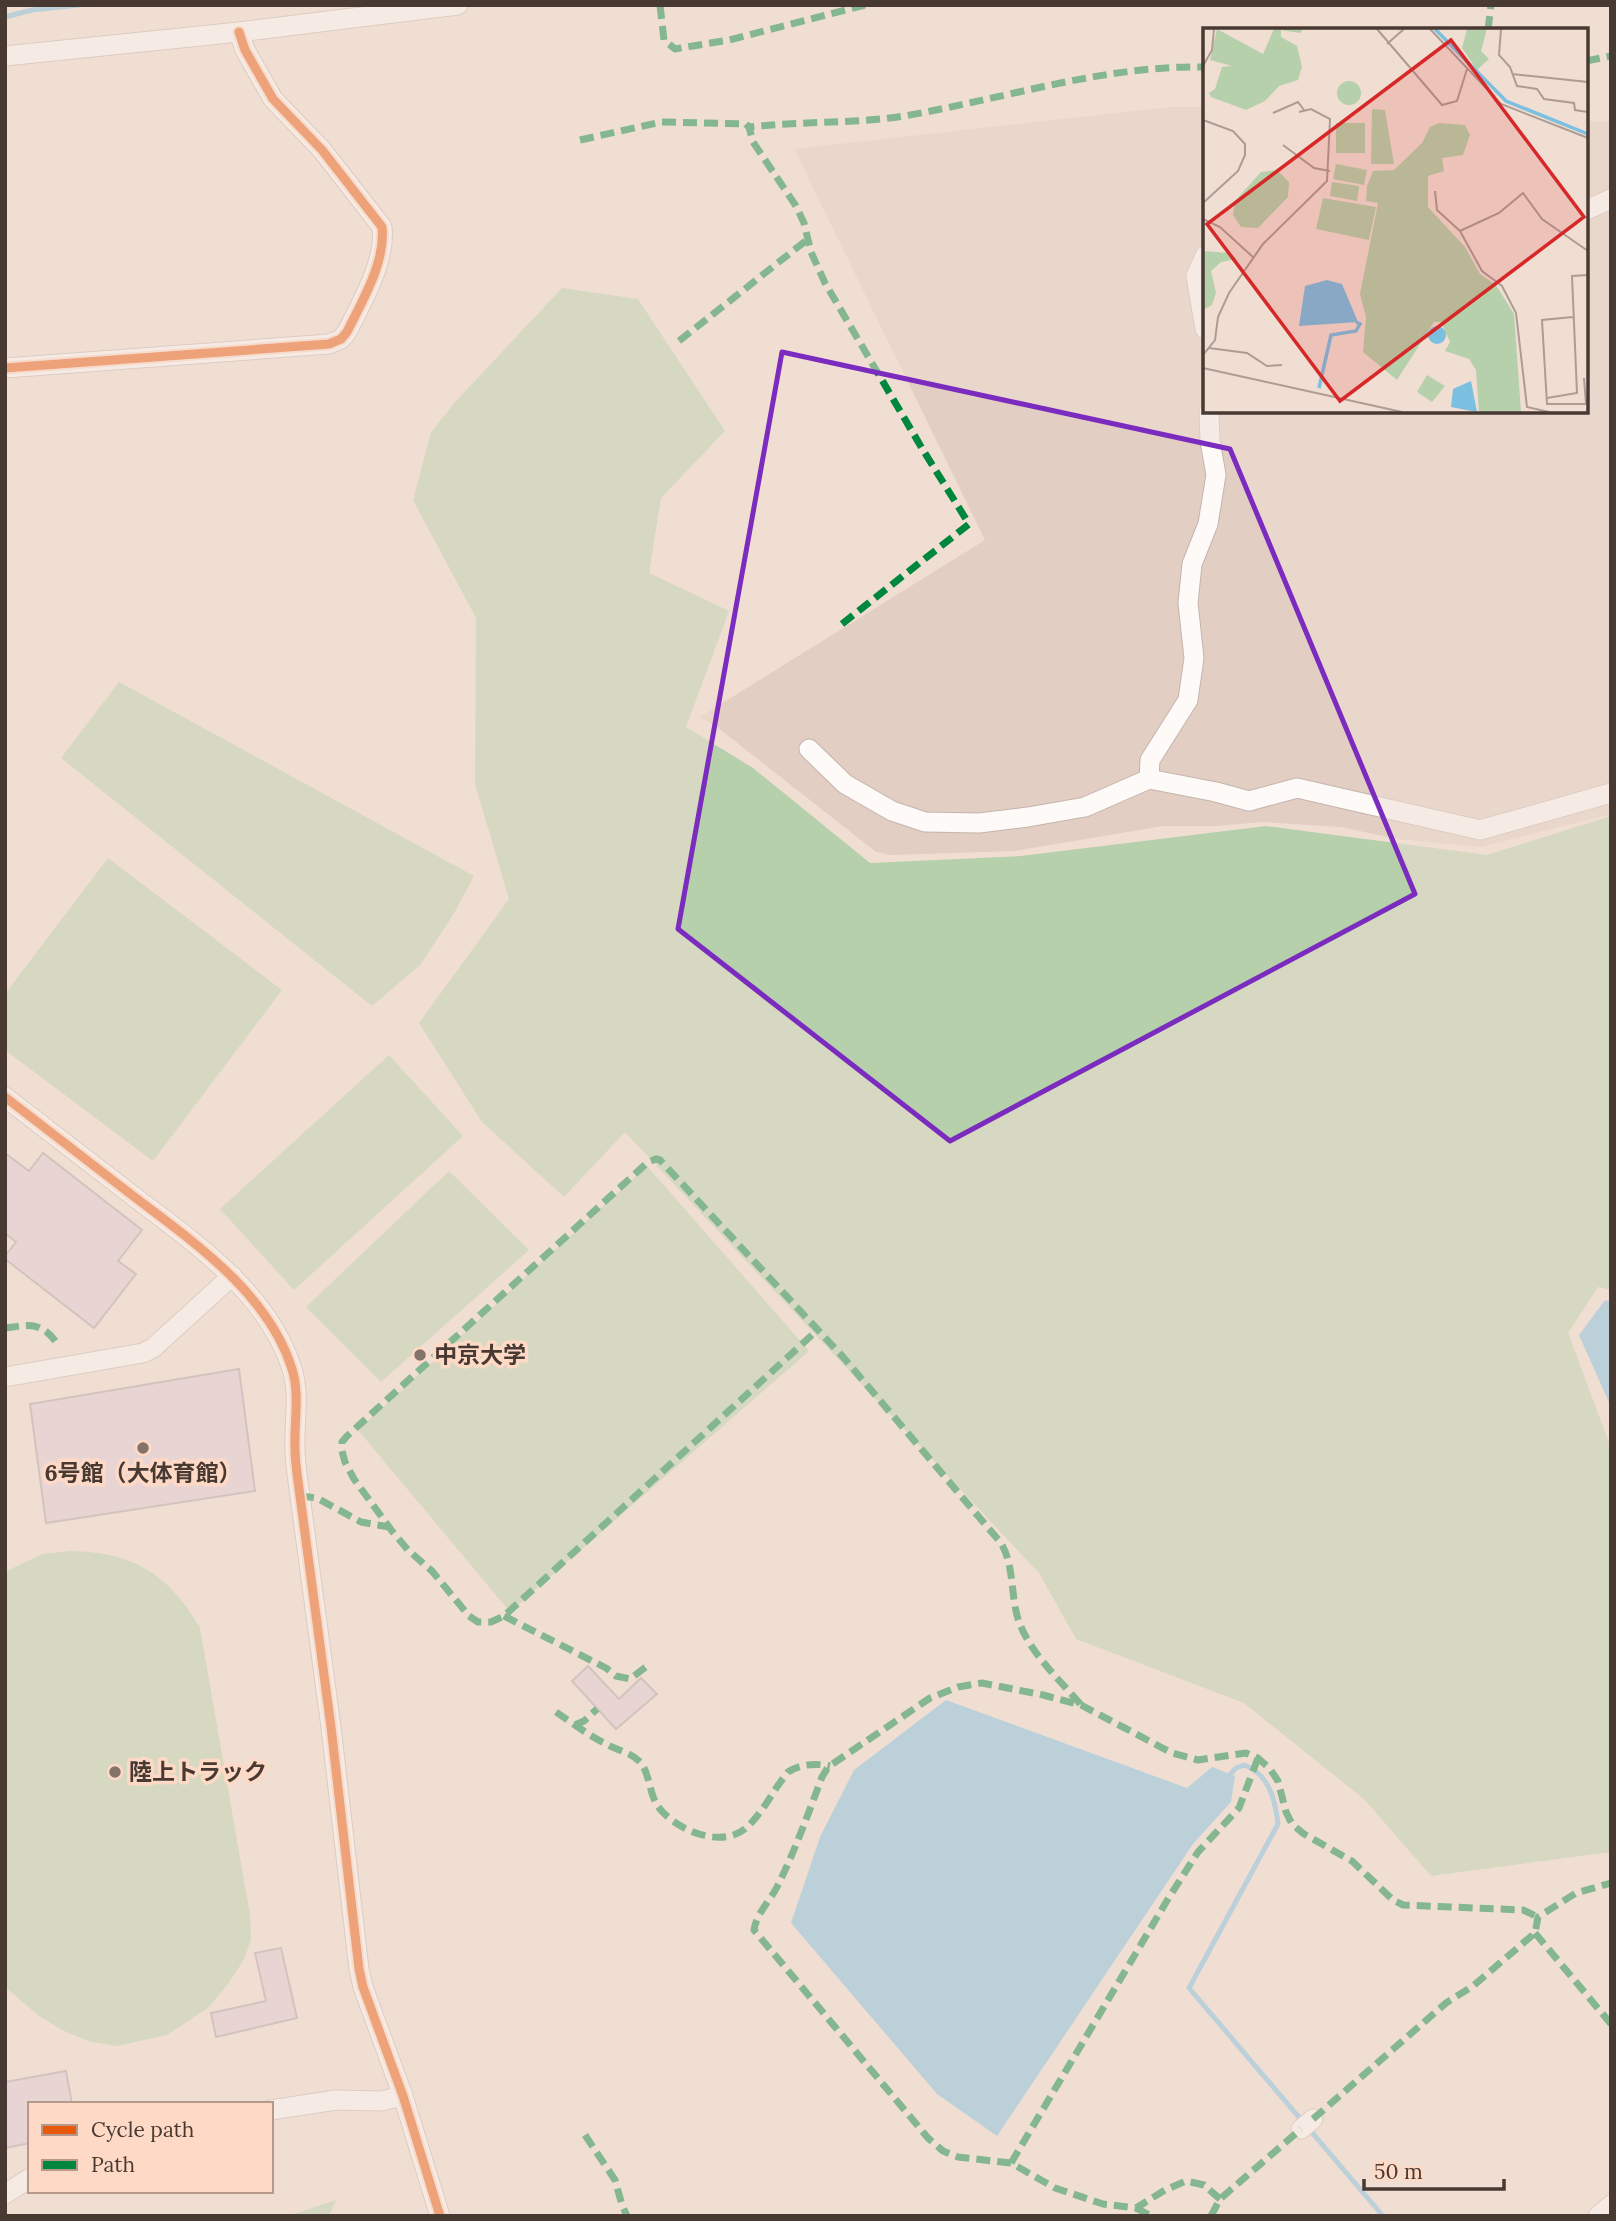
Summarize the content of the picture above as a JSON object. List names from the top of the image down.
{
  "places": ["中京大学", "6号館（大体育館）", "陸上トラック"],
  "legend": ["Cycle path", "Path"],
  "scale_bar": "50 m"
}
